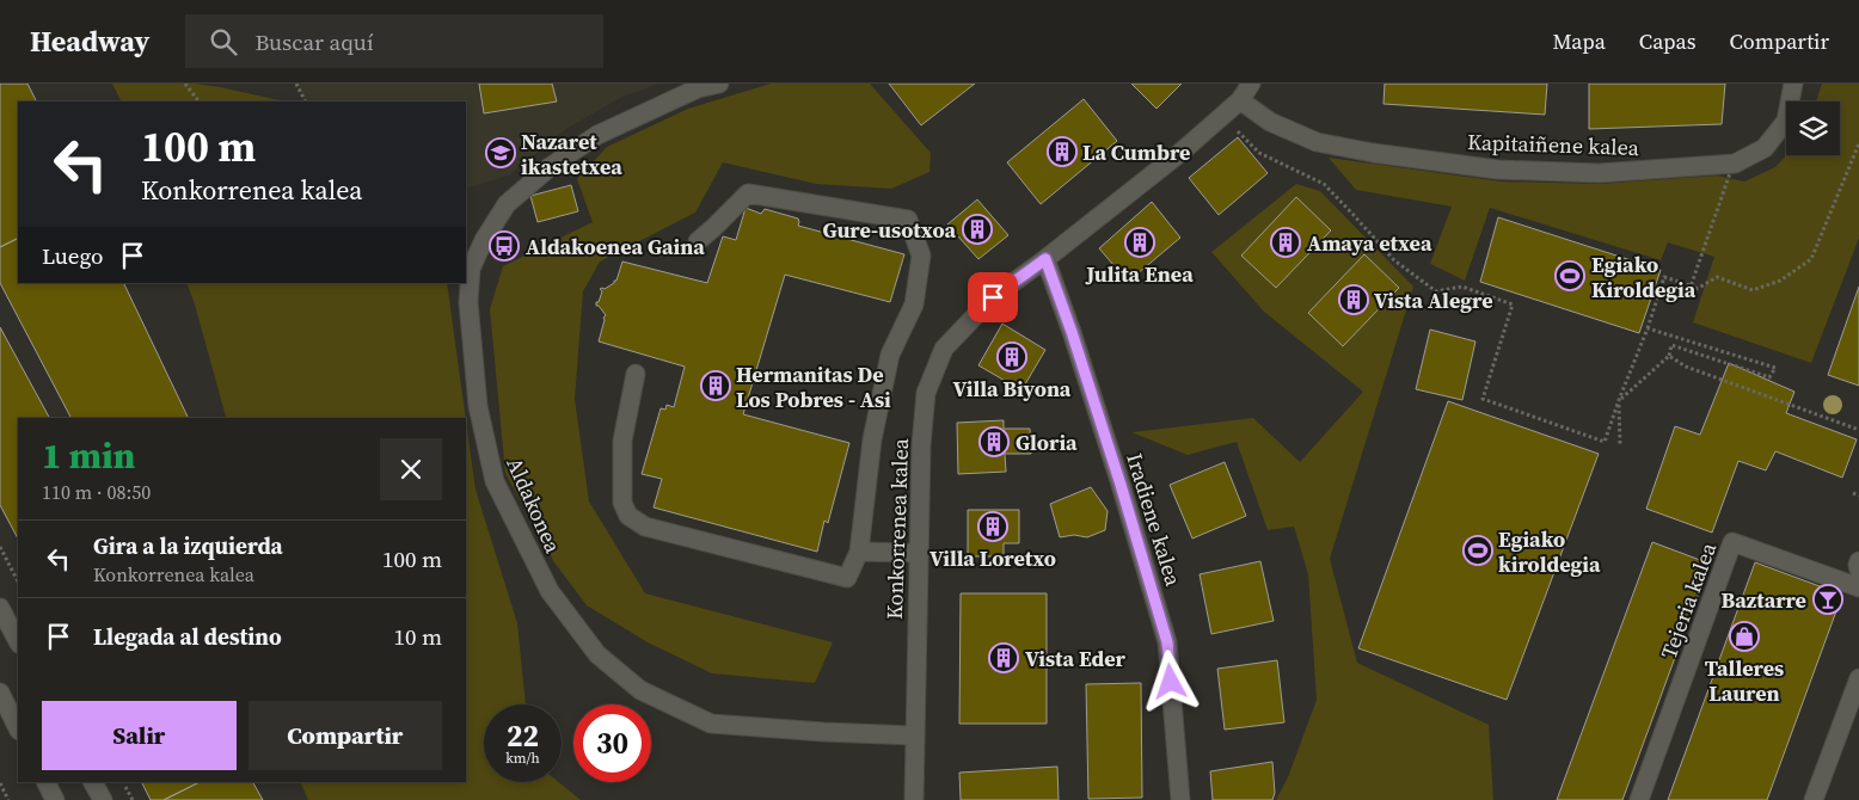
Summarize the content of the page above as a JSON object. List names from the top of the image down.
{
  "streets": {
    "street": [
      "Kapitaiñene kalea",
      "Aldakonea",
      "Iradiene kalea",
      "Konkorrenea kalea",
      "Tejeria kalea"
    ]
  },
  "crossings": [
    ["Kapitaiñene kalea", "Konkorrenea kalea"],
    ["Aldakonea", "Konkorrenea kalea"],
    ["Iradiene kalea", "Konkorrenea kalea"]
  ],
  "places": {
    "building": [
      "La Cumbre",
      "Gure-usotxoa",
      "Julita Enea",
      "Amaya etxea",
      "Vista Alegre",
      "Villa Biyona",
      "Hermanitas De Los Pobres - Asi",
      "Gloria",
      "Villa Loretxo",
      "Vista Eder"
    ],
    "school or university": ["Nazaret ikastetxea"],
    "bus stop": ["Aldakoenea Gaina"],
    "sports": ["Egiako Kiroldegia", "Egiako kiroldegia"],
    "bar": ["Baztarre"],
    "shop": ["Talleres Lauren"]
  },
  "page": {
    "header": "Headway",
    "search": "Buscar aquí",
    "nav": ["Mapa", "Capas", "Compartir"],
    "turn": ["100 m", "Konkorrenea kalea"],
    "then": "Luego",
    "heading": ["1 min", "110 m · 08:50"],
    "list": [
      {
        "name": "Gira a la izquierda",
        "note": "Konkorrenea kalea",
        "value": "100 m"
      },
      {
        "name": "Llegada al destino",
        "value": "10 m"
      }
    ],
    "buttons": ["Salir", "Compartir"],
    "speed": "22 km/h",
    "limit": "30"
  }
}
